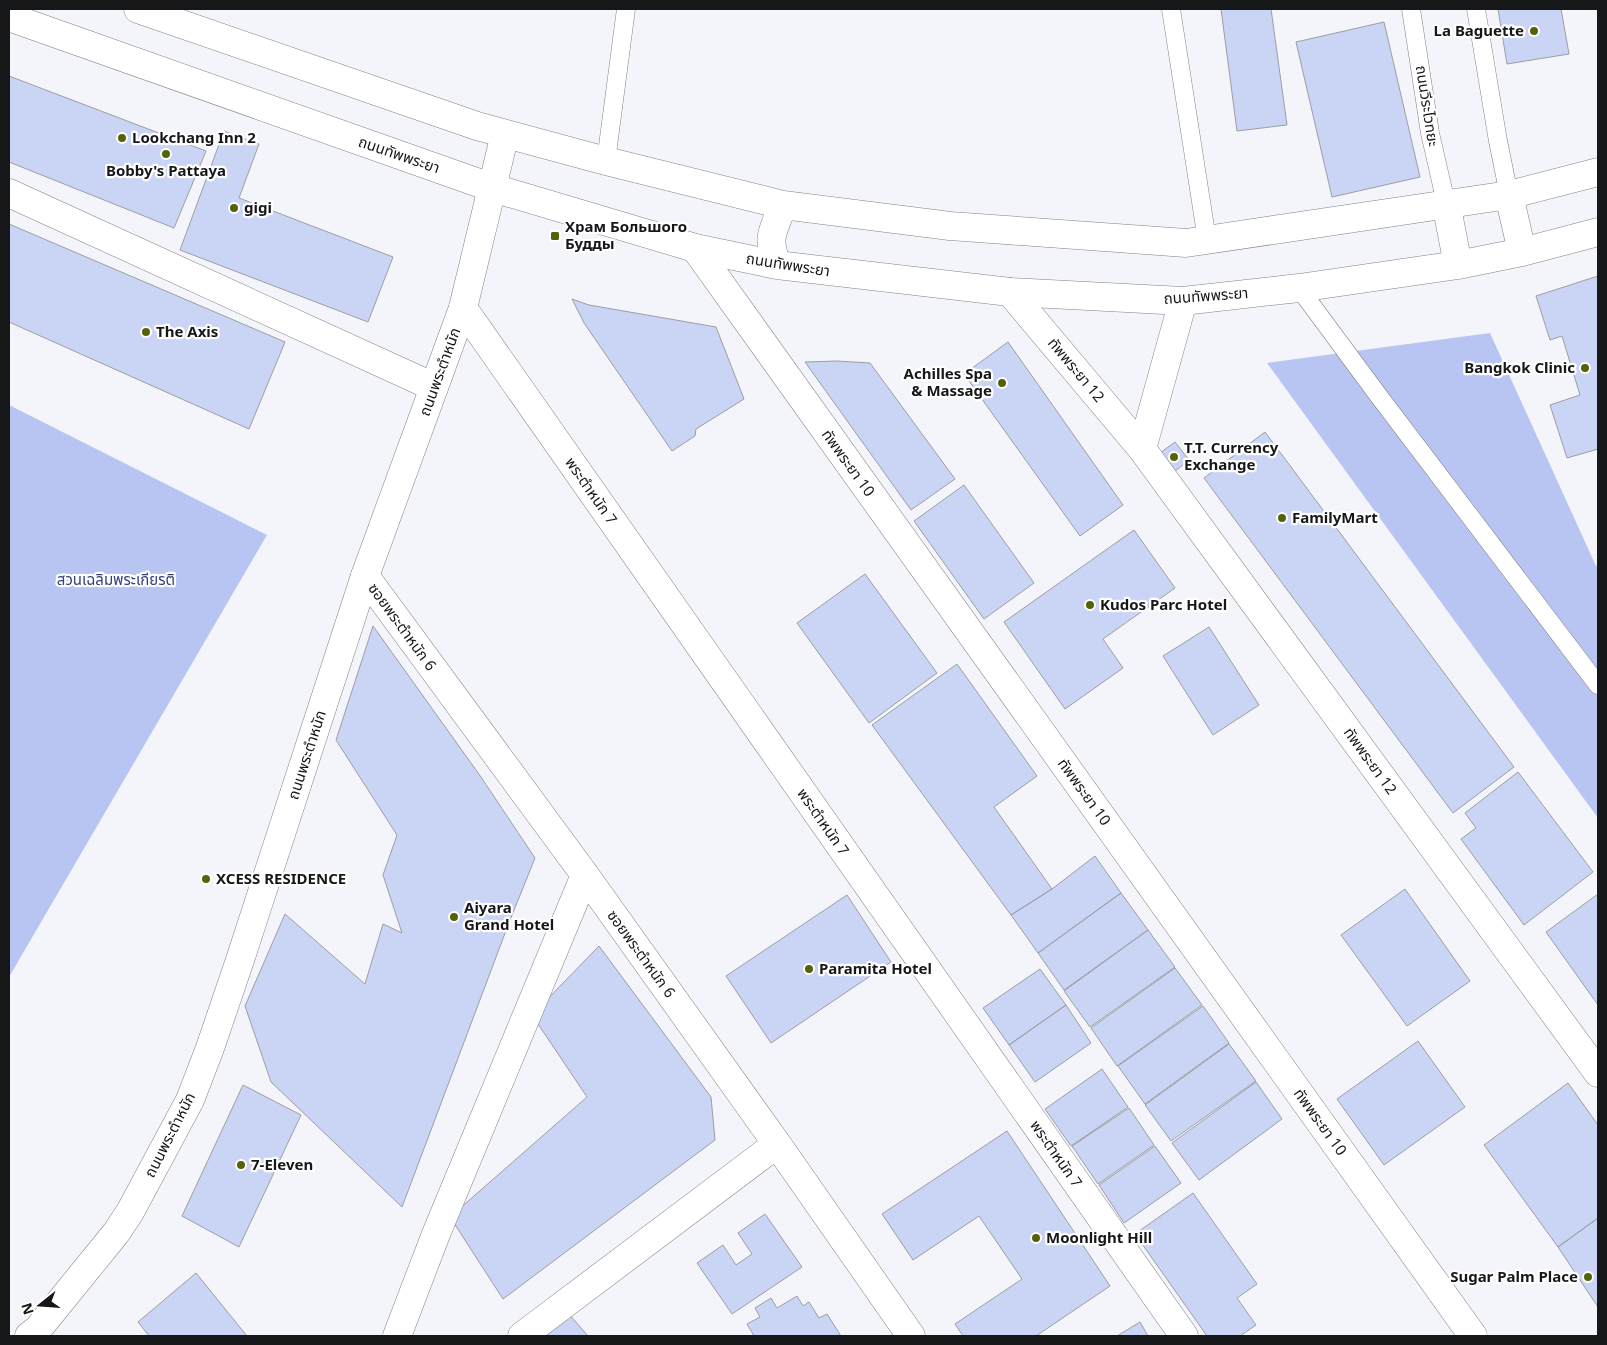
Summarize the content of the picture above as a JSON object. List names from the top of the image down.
{
  "streets": {
    "street": [
      "ถนนทัพพระยา",
      "ทัพพระยา 12",
      "ถนนพระตำหนัก",
      "ทัพพระยา 10",
      "พระตำหนัก 7",
      "ซอยพระตำหนัก 6"
    ],
    "lane": ["ถนนวีระไวทยะ"]
  },
  "crossings": [
    ["ถนนทัพพระยา", "ทัพพระยา 12"],
    ["ถนนทัพพระยา", "ถนนพระตำหนัก"],
    ["ถนนทัพพระยา", "ทัพพระยา 10"],
    ["ถนนพระตำหนัก", "พระตำหนัก 7"],
    ["ถนนพระตำหนัก", "ซอยพระตำหนัก 6"]
  ],
  "parks": ["สวนเฉลิมพระเกียรติ"],
  "places": {
    "other": [
      "La Baguette",
      "Lookchang Inn 2",
      "Bobby's Pattaya",
      "gigi",
      "The Axis",
      "Bangkok Clinic",
      "Achilles Spa & Massage",
      "T.T. Currency Exchange",
      "FamilyMart",
      "Kudos Parc Hotel",
      "XCESS RESIDENCE",
      "Aiyara Grand Hotel",
      "Paramita Hotel",
      "7-Eleven",
      "Moonlight Hill",
      "Sugar Palm Place"
    ],
    "transit": ["Храм Большого Будды"]
  },
  "north": "left"
}
